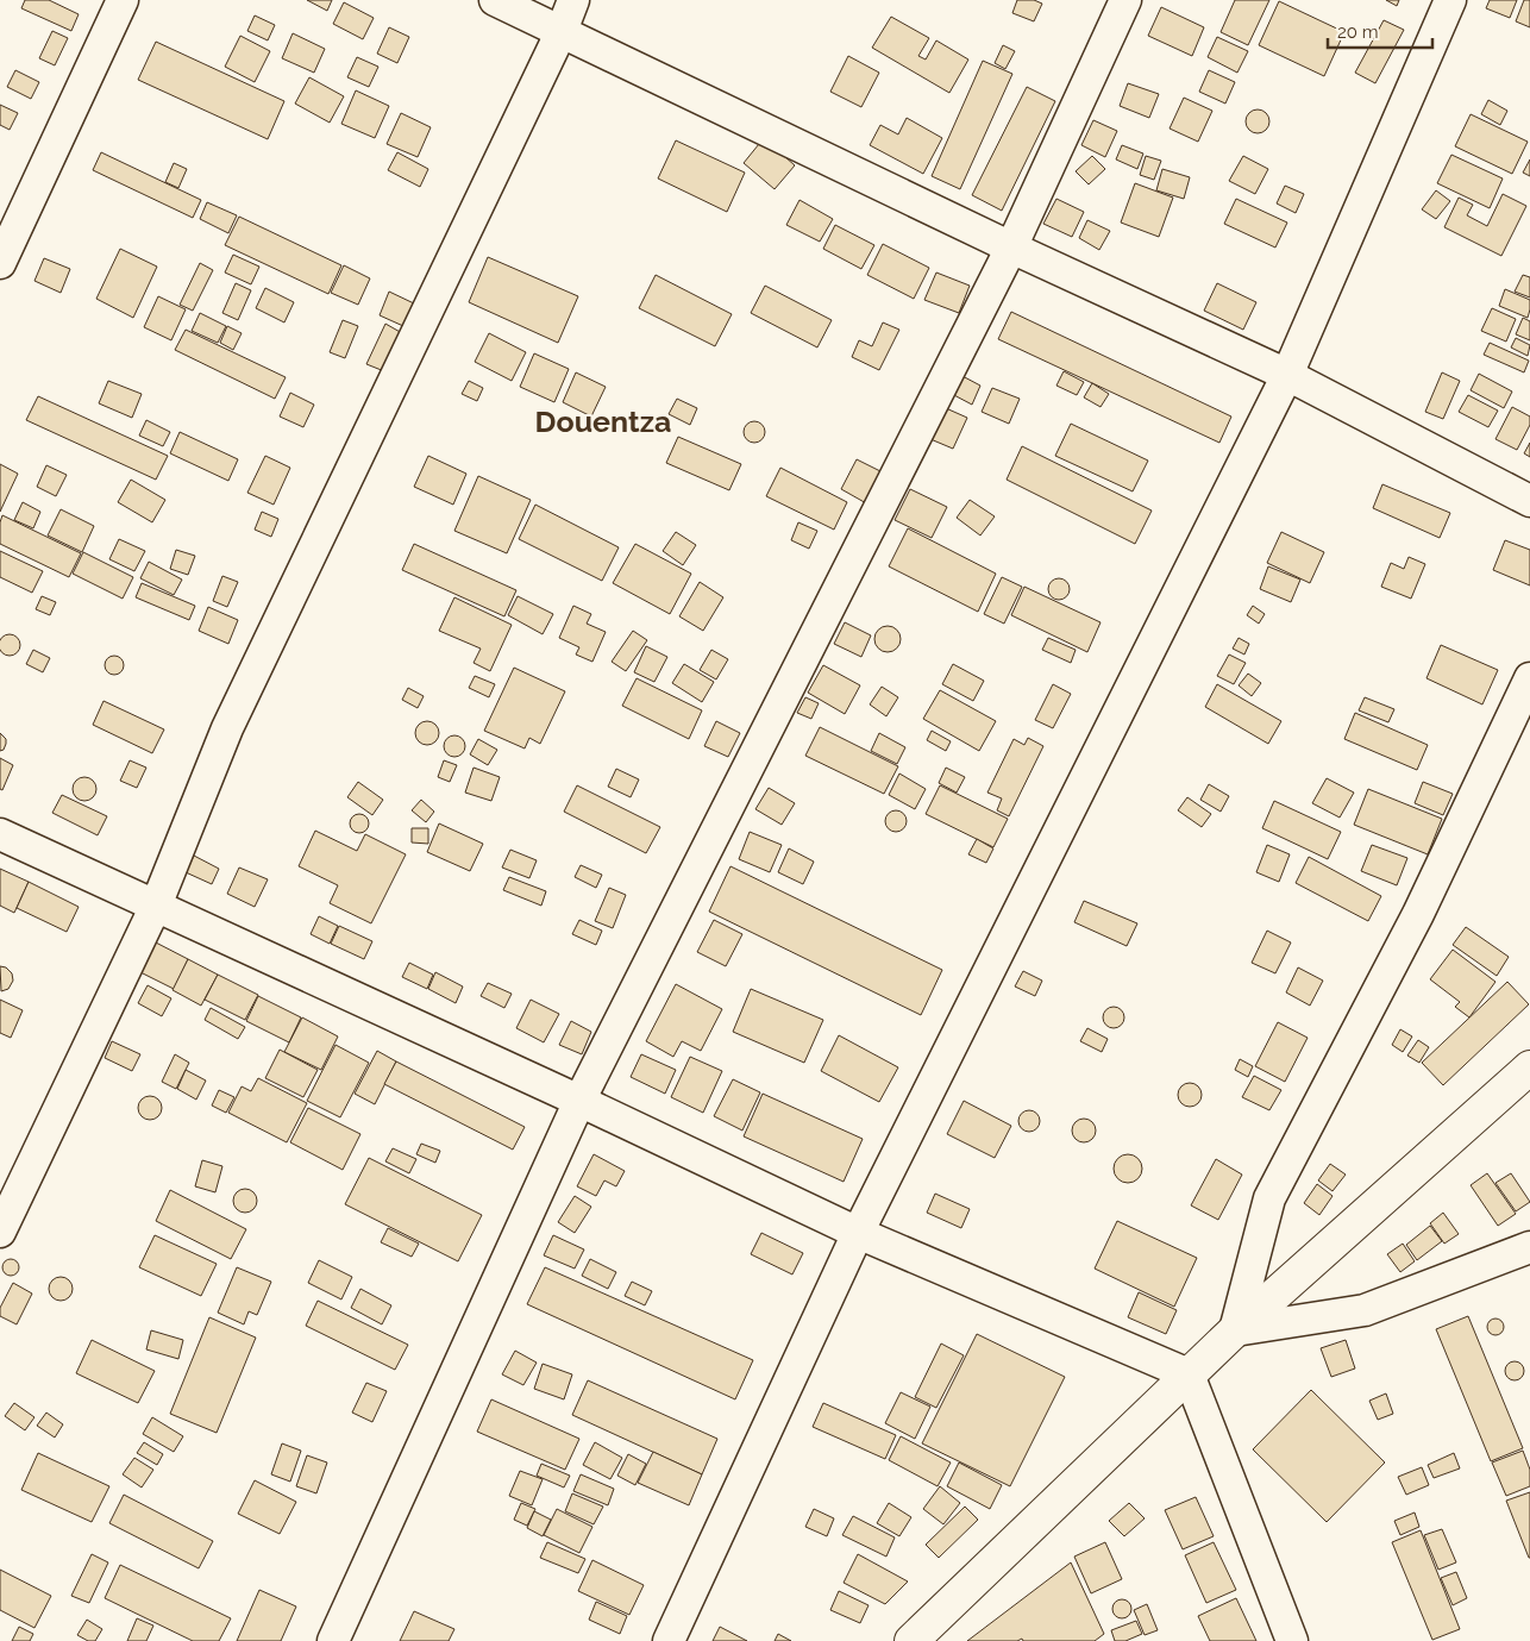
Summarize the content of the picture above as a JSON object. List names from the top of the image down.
{
  "districts": ["Douentza"],
  "scale_bar": "20 m"
}
